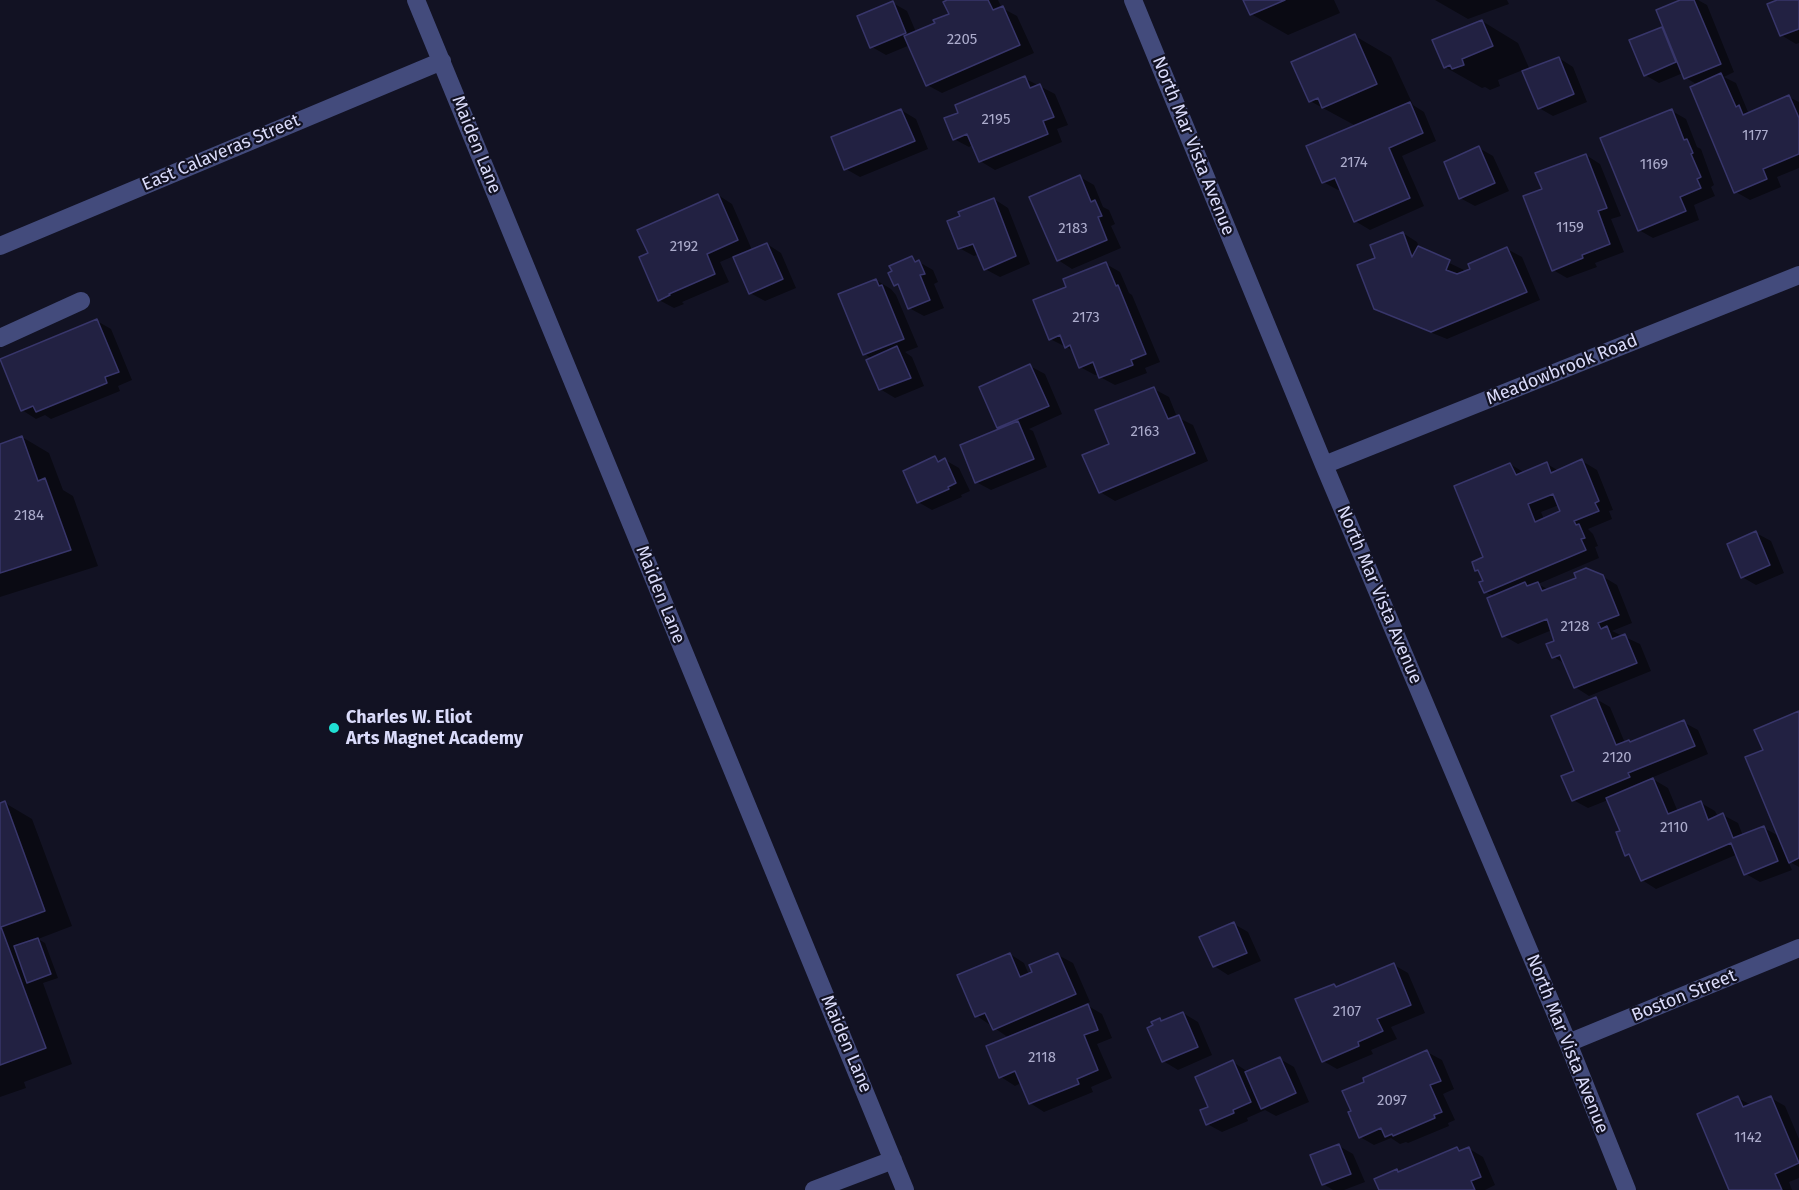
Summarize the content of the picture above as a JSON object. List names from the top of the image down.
{
  "streets": {
    "street": [
      "Maiden Lane",
      "North Mar Vista Avenue",
      "East Calaveras Street",
      "Meadowbrook Road",
      "Boston Street"
    ]
  },
  "crossings": [
    ["Maiden Lane", "East Calaveras Street"],
    ["North Mar Vista Avenue", "Meadowbrook Road"],
    ["North Mar Vista Avenue", "Boston Street"]
  ],
  "places": ["Charles W. Eliot Arts Magnet Academy"],
  "house_numbers": [
    "2205",
    "2195",
    "1177",
    "2174",
    "1169",
    "1159",
    "2183",
    "2192",
    "2173",
    "2163",
    "2184",
    "2128",
    "2120",
    "2110",
    "2107",
    "2118",
    "2097",
    "1142"
  ]
}
